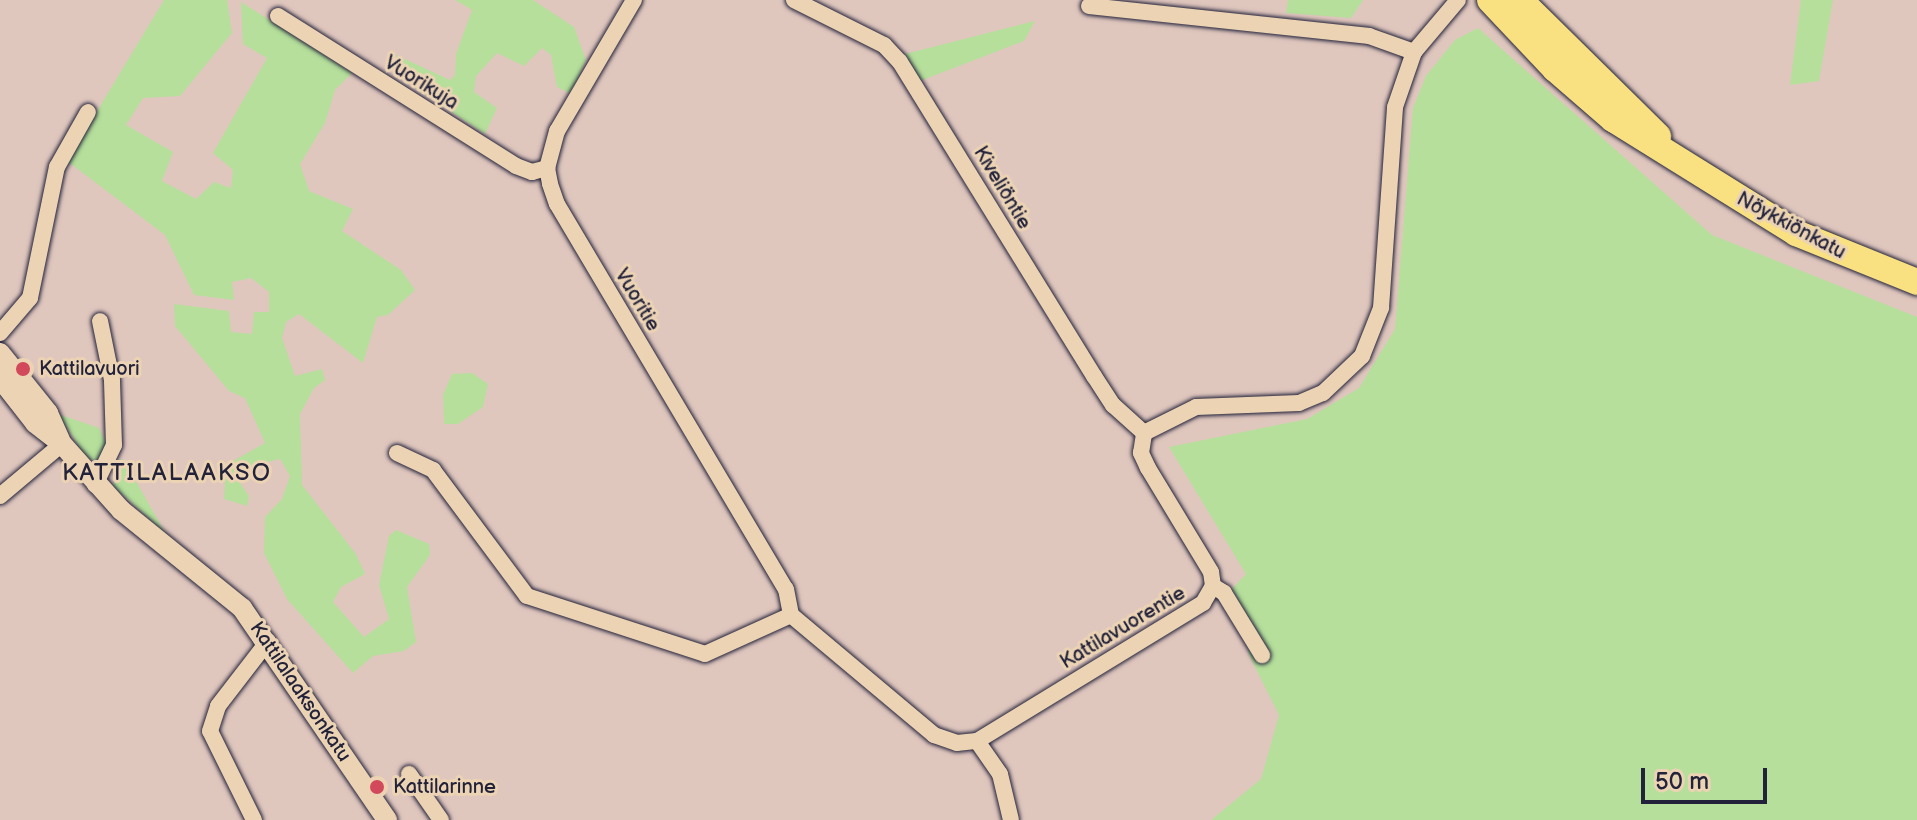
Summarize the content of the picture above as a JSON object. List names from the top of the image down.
{
  "streets": {
    "main road": ["Nöykkiönkatu"],
    "street": [
      "Vuorikuja",
      "Kiveliöntie",
      "Vuoritie",
      "Kattilavuorentie",
      "Kattilalaaksonkatu"
    ]
  },
  "crossings": [
    ["Vuorikuja", "Vuoritie"],
    ["Kiveliöntie", "Kattilavuorentie"]
  ],
  "districts": ["KATTILALAAKSO"],
  "places": ["Kattilavuori", "Kattilarinne"],
  "scale_bar": "50 m"
}
